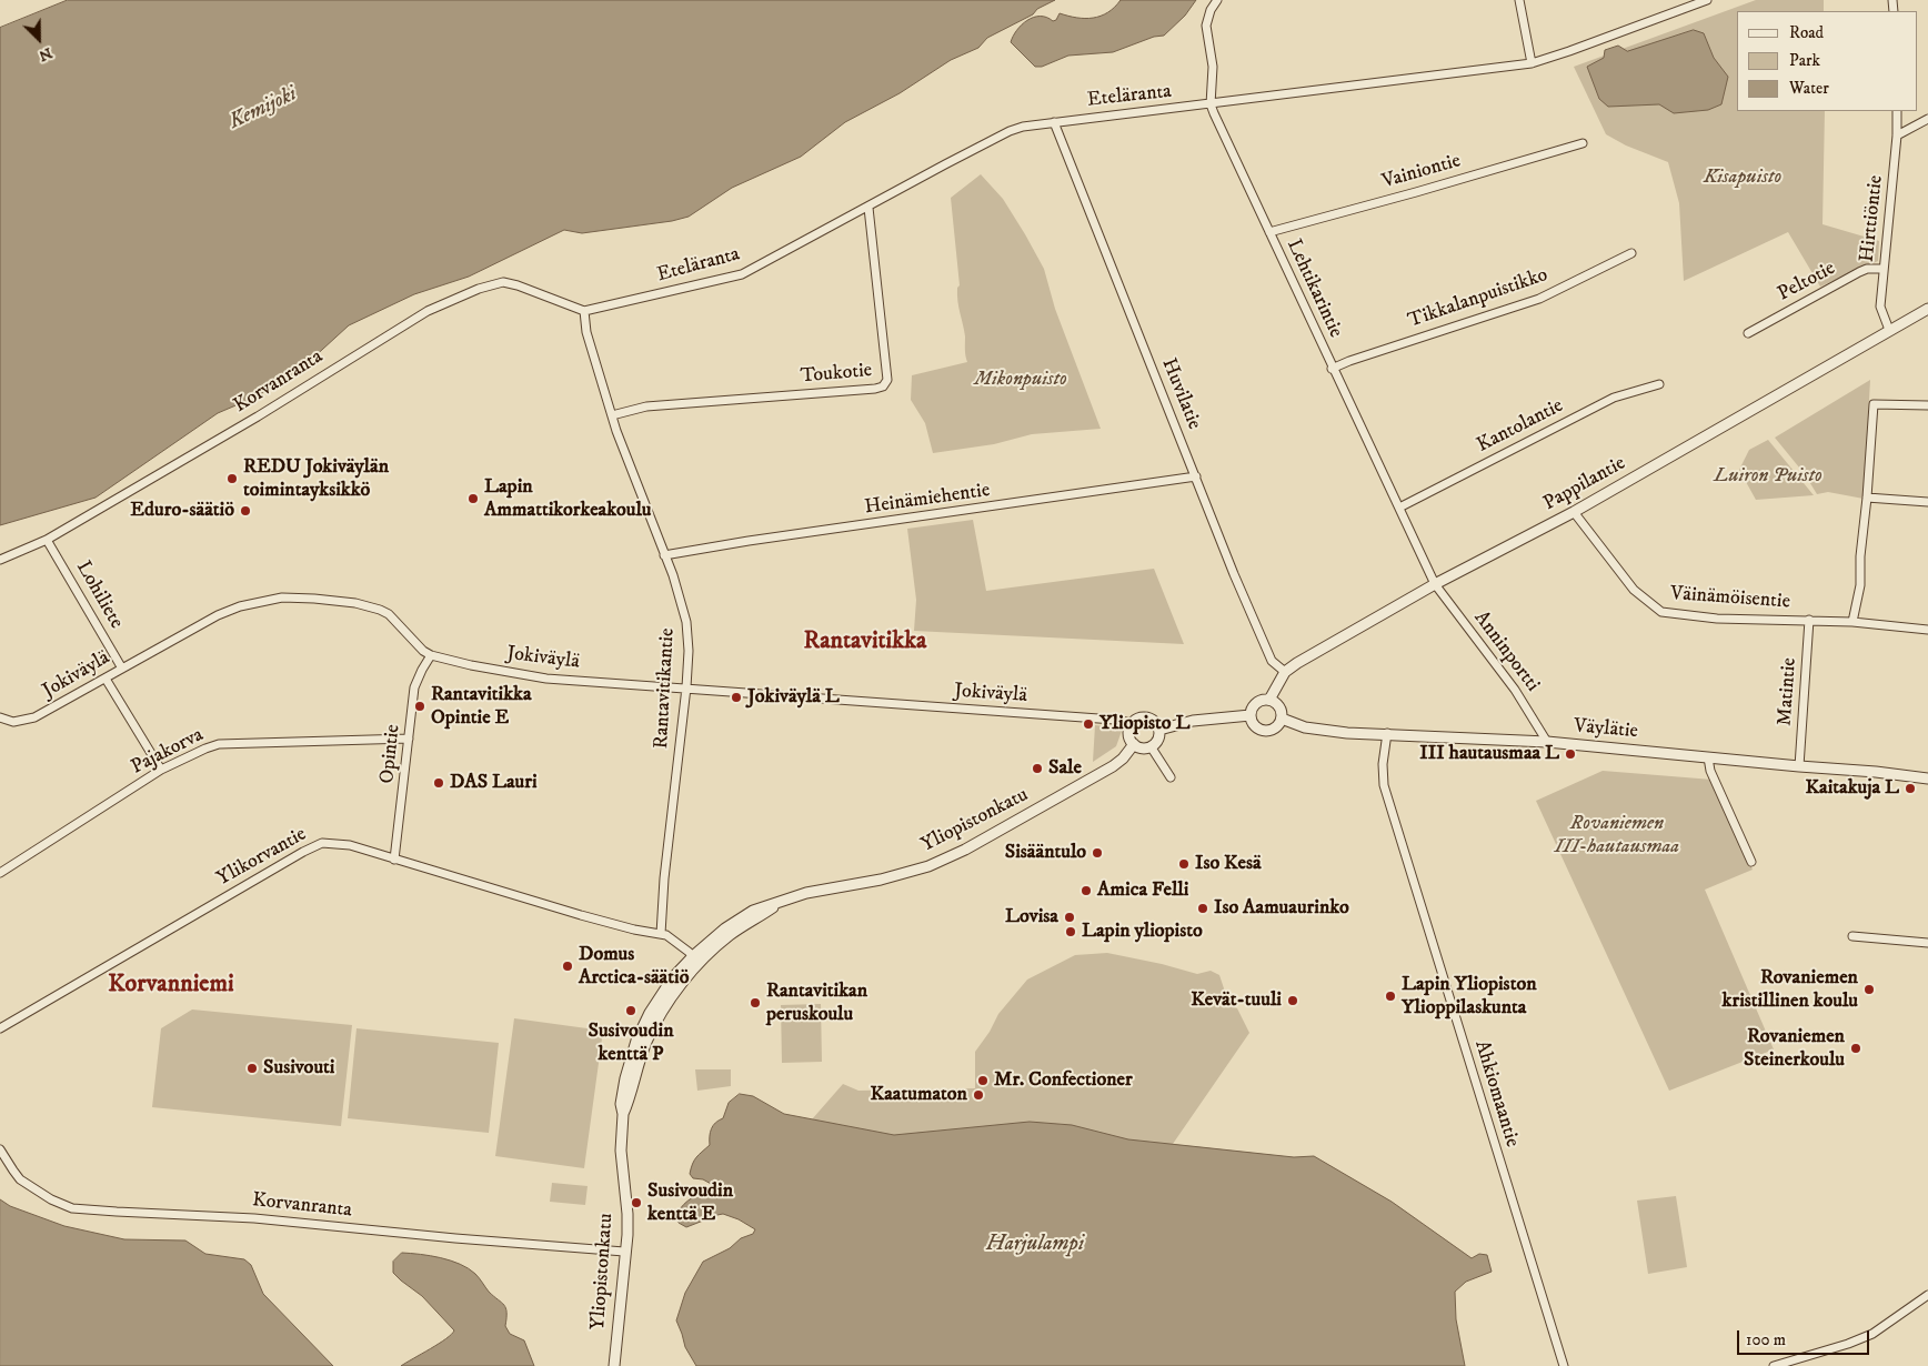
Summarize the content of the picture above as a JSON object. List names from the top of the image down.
{
  "streets": {
    "street": [
      "Eteläranta",
      "Vainiontie",
      "Hirttiöntie",
      "Peltotie",
      "Lehtikarintie",
      "Tikkalanpuistikko",
      "Toukotie",
      "Korvanranta",
      "Huvilatie",
      "Kantolantie",
      "Pappilantie",
      "Heinämiehentie",
      "Lohiliete",
      "Väinämöisentie",
      "Anninportti",
      "Jokiväylä",
      "Rantavitikantie",
      "Matintie",
      "Väylätie",
      "Pajakorva",
      "Opintie",
      "Yliopistonkatu",
      "Ylikorvantie",
      "Ahkiomaantie"
    ]
  },
  "crossings": [
    ["Eteläranta", "Lehtikarintie"],
    ["Eteläranta", "Toukotie"],
    ["Eteläranta", "Korvanranta"],
    ["Eteläranta", "Huvilatie"],
    ["Eteläranta", "Rantavitikantie"],
    ["Vainiontie", "Lehtikarintie"],
    ["Hirttiöntie", "Peltotie"],
    ["Hirttiöntie", "Pappilantie"],
    ["Lehtikarintie", "Tikkalanpuistikko"],
    ["Lehtikarintie", "Kantolantie"],
    ["Lehtikarintie", "Pappilantie"],
    ["Lehtikarintie", "Anninportti"],
    ["Toukotie", "Rantavitikantie"],
    ["Korvanranta", "Lohiliete"],
    ["Korvanranta", "Rantavitikantie"],
    ["Korvanranta", "Yliopistonkatu"],
    ["Huvilatie", "Pappilantie"],
    ["Huvilatie", "Heinämiehentie"],
    ["Pappilantie", "Väinämöisentie"],
    ["Pappilantie", "Anninportti"],
    ["Pappilantie", "Väylätie"],
    ["Heinämiehentie", "Rantavitikantie"],
    ["Lohiliete", "Jokiväylä"],
    ["Väinämöisentie", "Matintie"],
    ["Anninportti", "Väylätie"],
    ["Jokiväylä", "Rantavitikantie"],
    ["Jokiväylä", "Opintie"],
    ["Jokiväylä", "Yliopistonkatu"],
    ["Rantavitikantie", "Ylikorvantie"],
    ["Matintie", "Väylätie"],
    ["Väylätie", "Ahkiomaantie"],
    ["Pajakorva", "Opintie"],
    ["Opintie", "Ylikorvantie"]
  ],
  "districts": ["Rantavitikka", "Korvanniemi"],
  "water": ["Kemijoki", "Harjulampi"],
  "parks": [
    "Kisapuisto",
    "Mikonpuisto",
    "Luiron Puisto",
    "Rovaniemen III-hautausmaa"
  ],
  "places": [
    "REDU Jokiväylän toimintayksikkö",
    "Lapin Ammattikorkeakoulu",
    "Eduro-säätiö",
    "Jokiväylä L",
    "Rantavitikka Opintie E",
    "Yliopisto L",
    "III hautausmaa L",
    "Sale",
    "DAS Lauri",
    "Kaitakuja L",
    "Sisääntulo",
    "Iso Kesä",
    "Amica Felli",
    "Iso Aamuaurinko",
    "Lovisa",
    "Lapin yliopisto",
    "Domus Arctica-säätiö",
    "Rovaniemen kristillinen koulu",
    "Lapin Yliopiston Ylioppilaskunta",
    "Kevät-tuuli",
    "Rantavitikan peruskoulu",
    "Susivoudin kenttä P",
    "Rovaniemen Steinerkoulu",
    "Susivouti",
    "Mr. Confectioner",
    "Kaatumaton",
    "Susivoudin kenttä E"
  ],
  "legend": ["Road", "Park", "Water"],
  "scale_bar": "100 m",
  "north": "bottom right"
}
